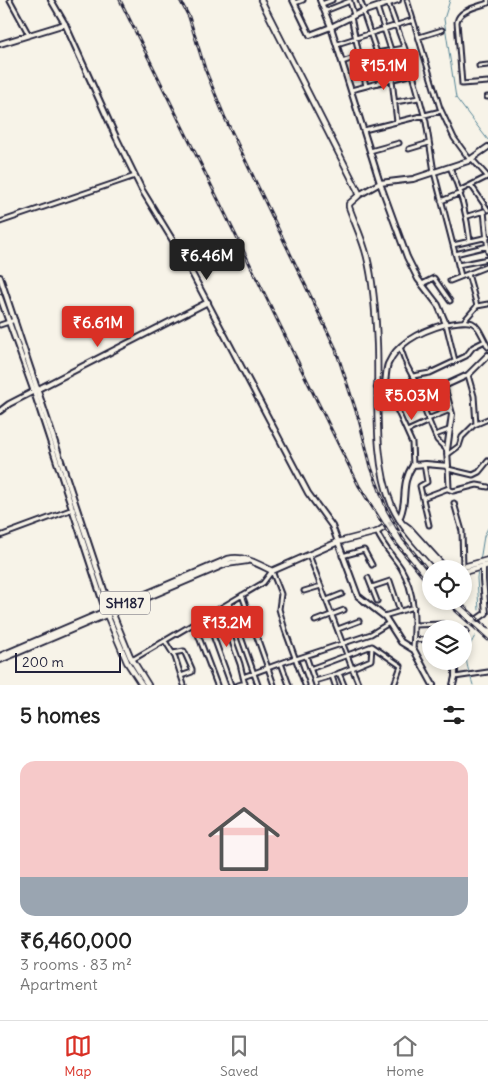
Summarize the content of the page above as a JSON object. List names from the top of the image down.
{
  "streets": {
    "main road": ["SH187"]
  },
  "scale_bar": "200 m",
  "page": {
    "price": [
      "₹15.1M",
      "₹6.46M",
      "₹6.61M",
      "₹5.03M",
      "₹13.2M"
    ],
    "scale": "200 m",
    "heading": "5 homes",
    "list": [
      {
        "name": "₹6,460,000",
        "note": "3 rooms · 83 m² · Apartment"
      }
    ],
    "tabs": ["Map", "Saved", "Home"]
  }
}
